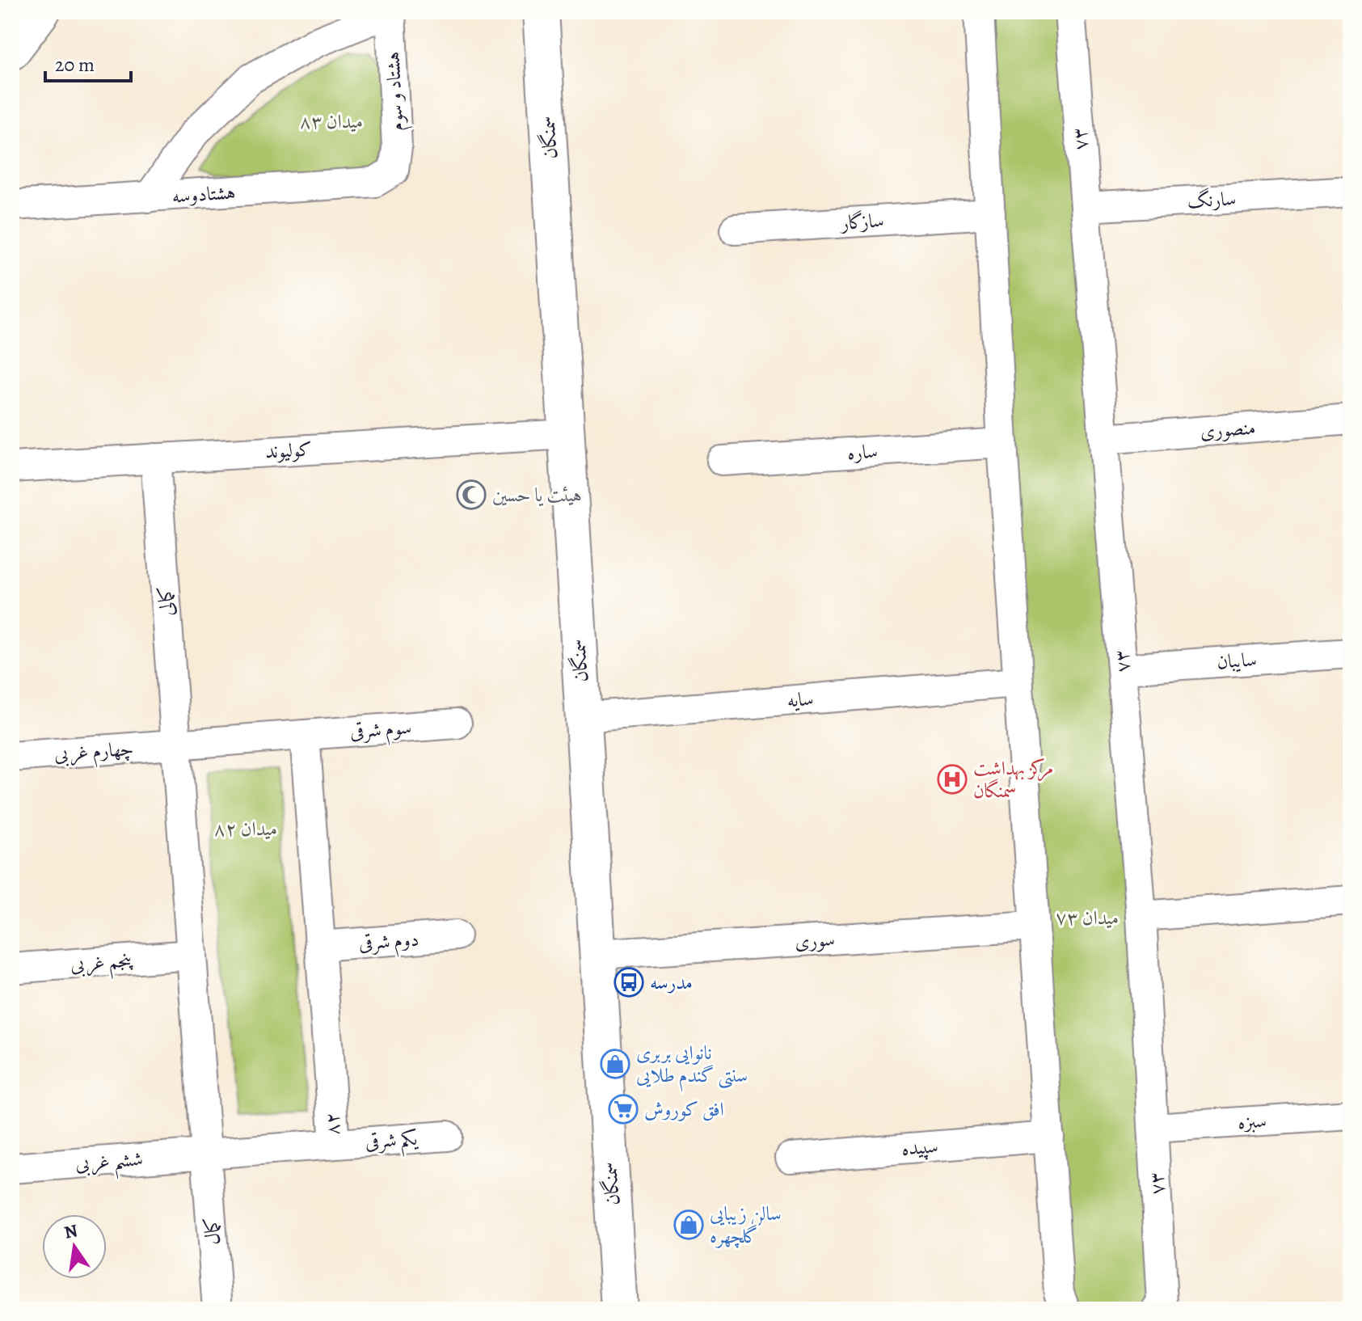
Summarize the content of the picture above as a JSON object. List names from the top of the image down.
{
  "streets": {
    "main road": ["سمنگان"],
    "street": [
      "هشتاد و سوم",
      "۷۳",
      "هشتادوسه",
      "سارنگ",
      "سازگار",
      "منصوری",
      "کولیوند",
      "ساره",
      "کمالی",
      "سایبان",
      "سایه",
      "سوم شرقی",
      "چهارم غربی",
      "سوری",
      "دوم شرقی",
      "پنجم غربی",
      "سبزه",
      "۸۲",
      "یکم شرقی",
      "سپیده",
      "ششم غربی",
      "کمال"
    ]
  },
  "crossings": [
    ["هشتاد و سوم", "هشتادوسه"],
    ["سمنگان", "کولیوند"],
    ["سمنگان", "سایه"],
    ["سمنگان", "سوری"],
    ["۷۳", "سارنگ"],
    ["۷۳", "منصوری"],
    ["۷۳", "سایبان"],
    ["۷۳", "سبزه"],
    ["کولیوند", "کمالی"],
    ["کمالی", "چهارم غربی"],
    ["سوم شرقی", "۸۲"],
    ["دوم شرقی", "۸۲"],
    ["۸۲", "یکم شرقی"],
    ["۸۲", "ششم غربی"],
    ["۸۲", "کمال"],
    ["ششم غربی", "کمال"]
  ],
  "parks": ["میدان ۸۳", "میدان ۸۲", "میدان ۷۳"],
  "places": {
    "mosque": ["هیئت یا حسین"],
    "hospital": ["مرکز بهداشت سمنگان"],
    "bus stop": ["مدرسه"],
    "shop": ["نانوایی بربری سنتی گندم طلایی", "سالن زیبایی گلچهره"],
    "supermarket": ["افق کوروش"]
  },
  "scale_bar": "20 m",
  "north": "top"
}
